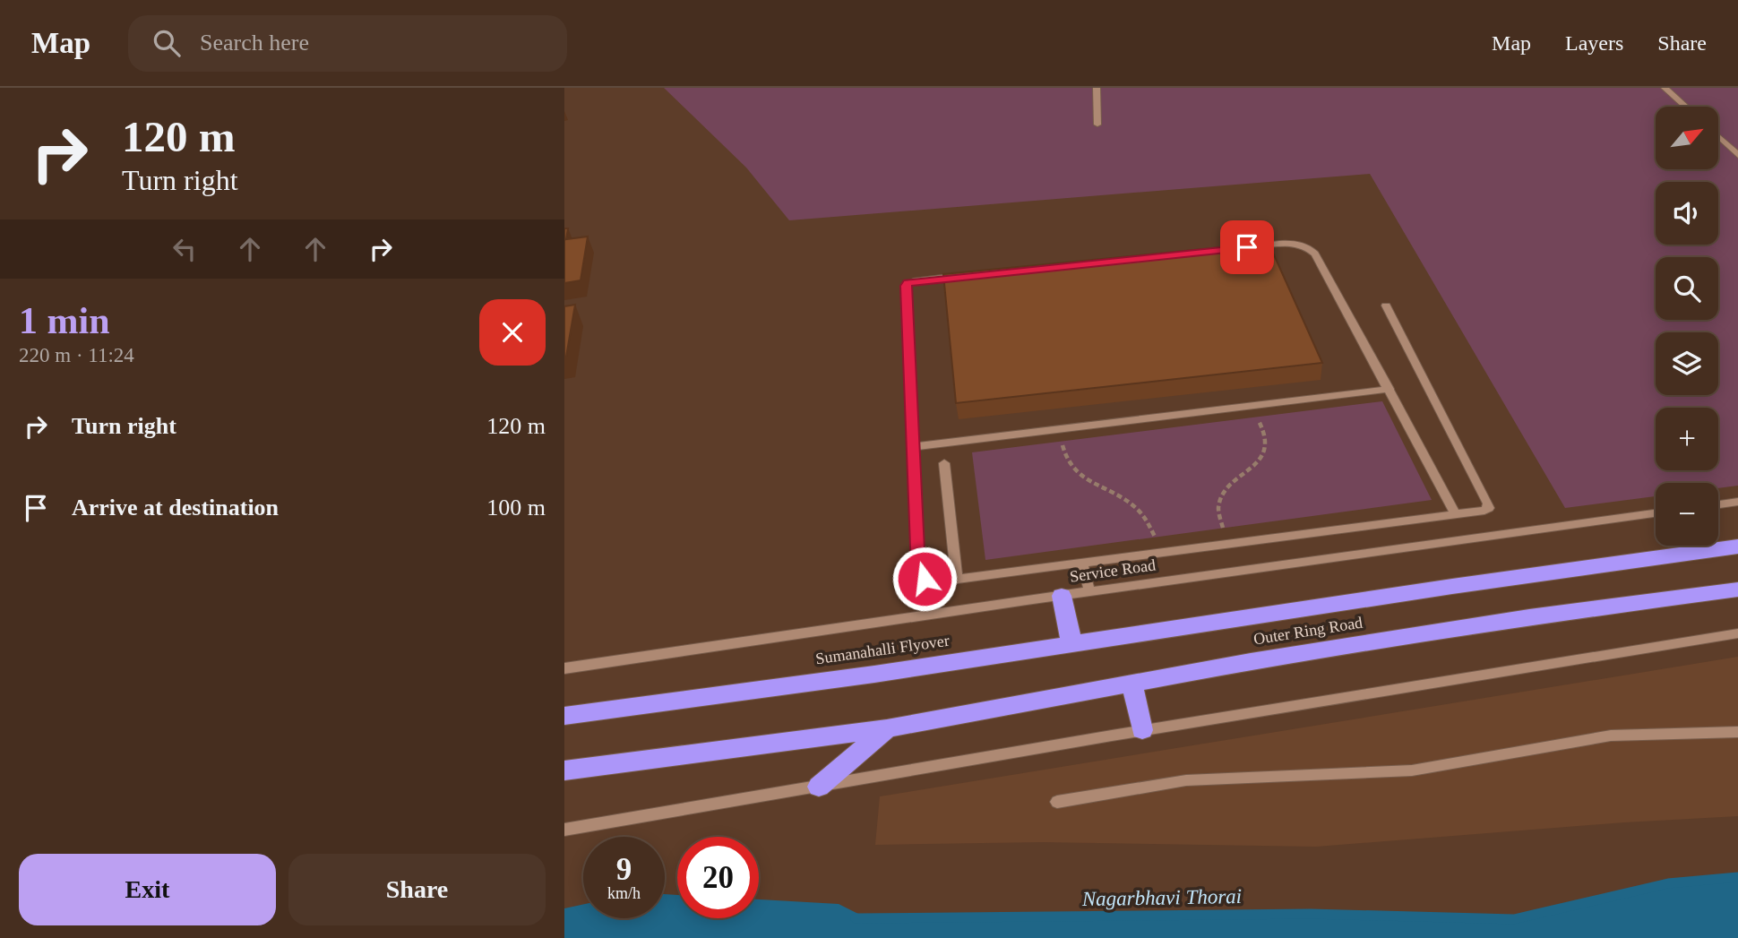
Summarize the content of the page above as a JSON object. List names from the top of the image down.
{
  "streets": {
    "highway": ["Outer Ring Road", "Sumanahalli Flyover"],
    "street": ["Service Road"]
  },
  "crossings": [
    ["Outer Ring Road", "Sumanahalli Flyover"]
  ],
  "water": ["Nagarbhavi Thorai"],
  "north": "top right",
  "page": {
    "header": "Map",
    "search": "Search here",
    "nav": ["Map", "Layers", "Share"],
    "turn": ["120 m", "Turn right"],
    "map_buttons": ["+", "−"],
    "heading": ["1 min", "220 m · 11:24"],
    "list": [
      {
        "name": "Turn right",
        "value": "120 m"
      },
      {
        "name": "Arrive at destination",
        "value": "100 m"
      }
    ],
    "speed": "9 km/h",
    "limit": "20",
    "buttons": ["Exit", "Share"]
  }
}
